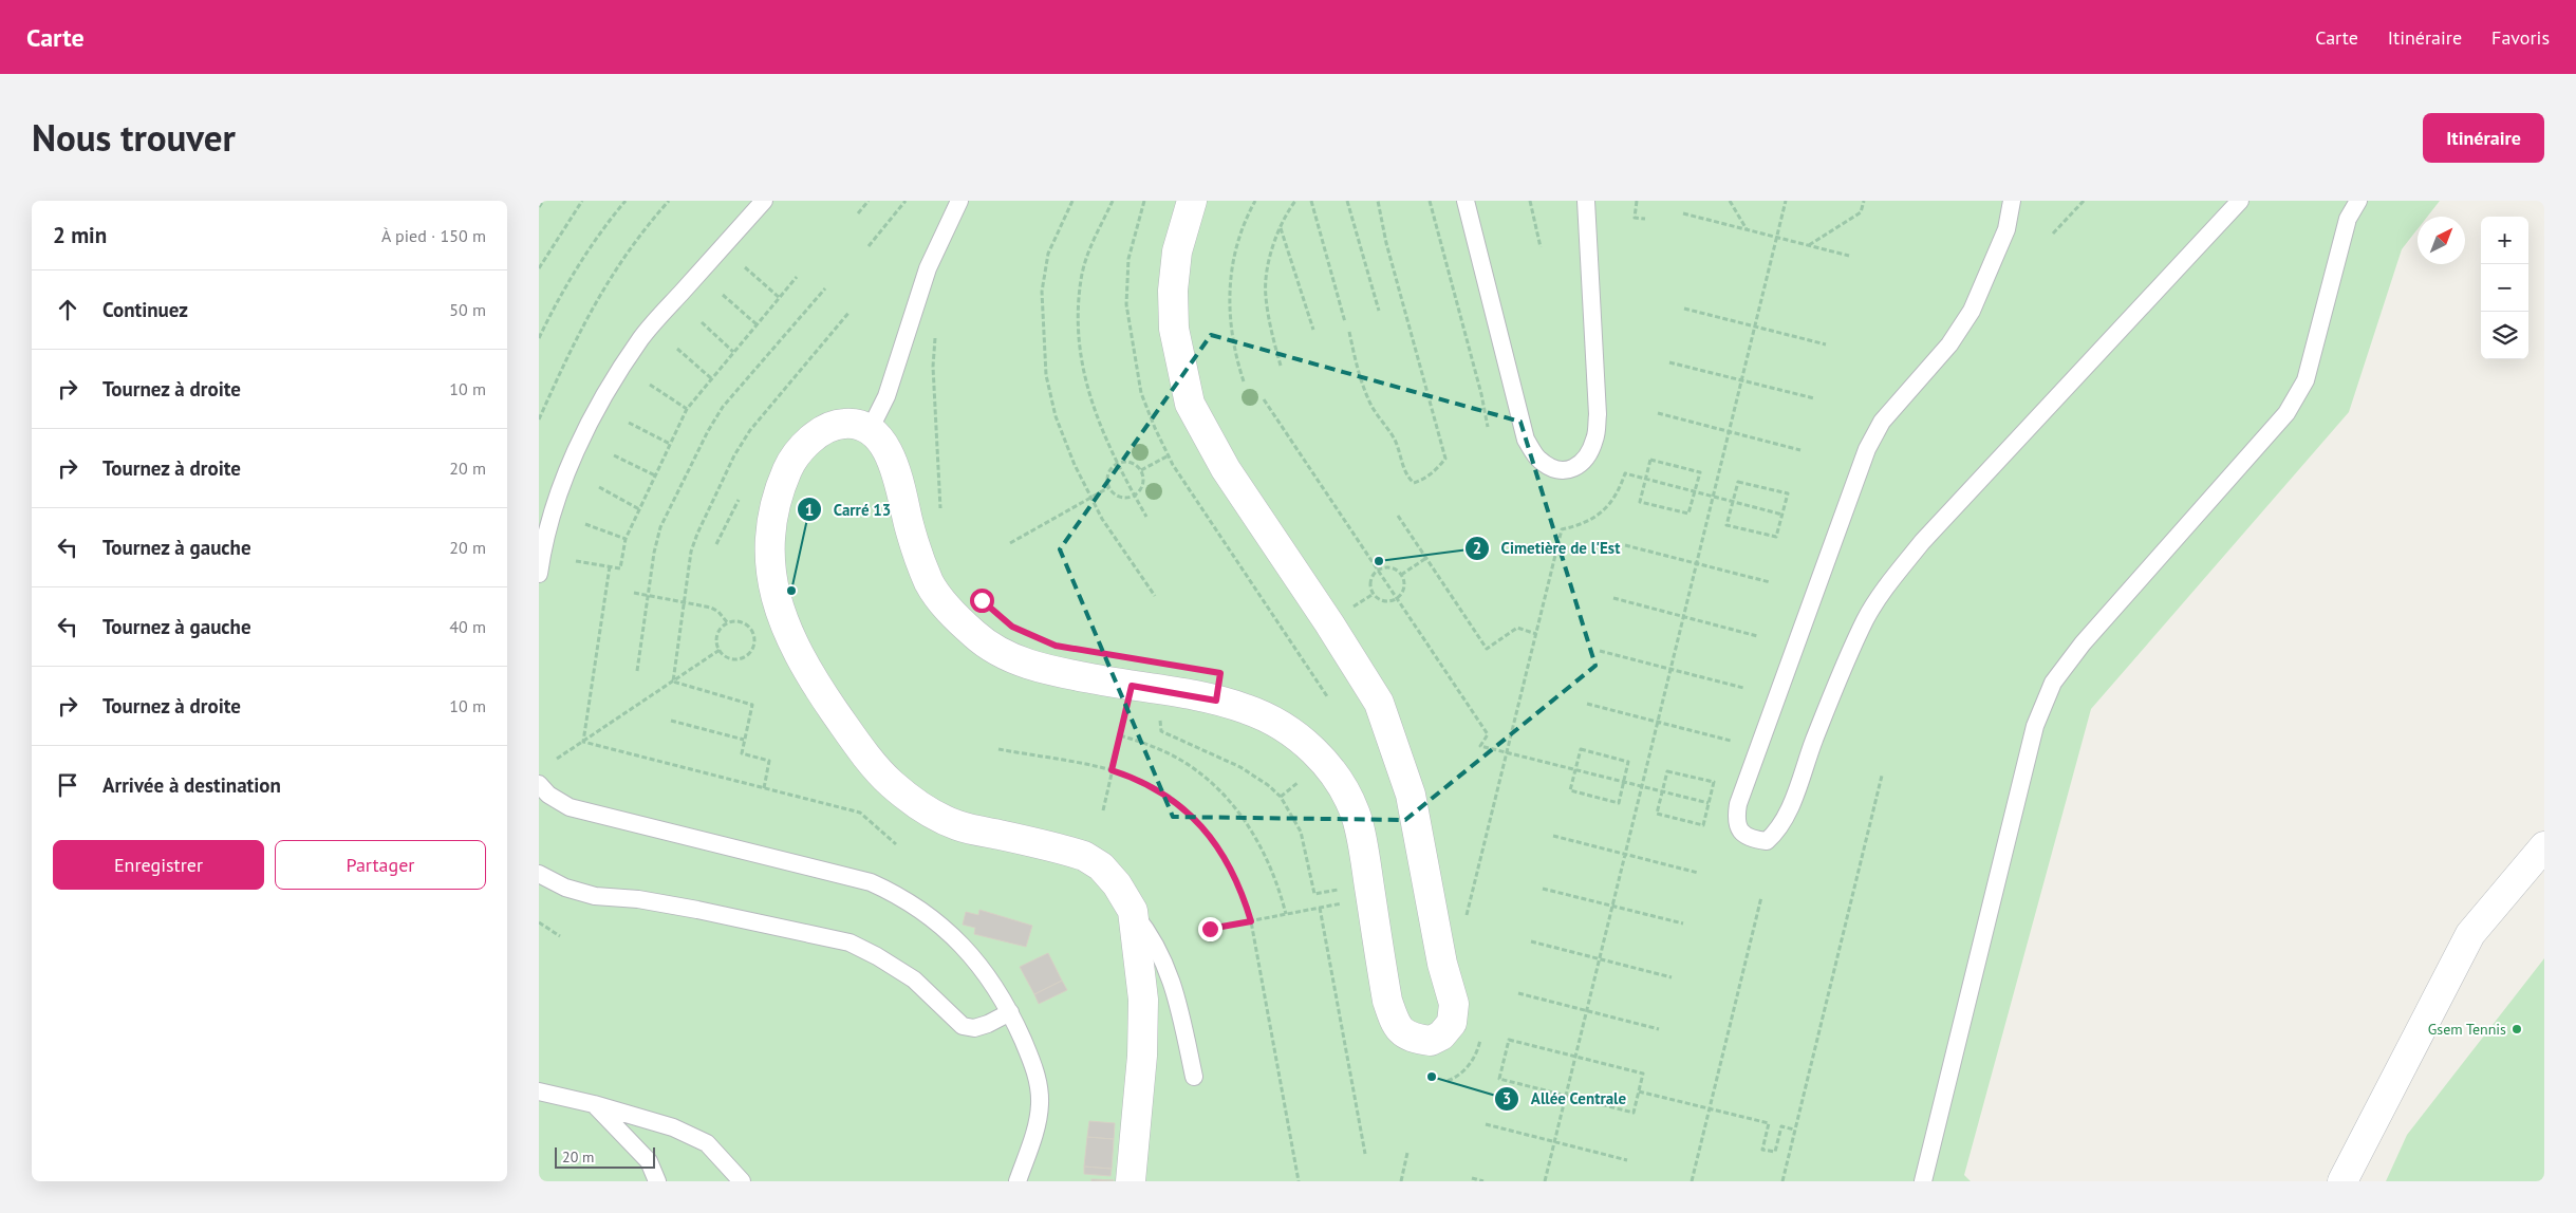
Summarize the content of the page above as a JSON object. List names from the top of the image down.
{
  "places": [
    "Cimetière de l'Est",
    "Carré 13",
    "Gsem Tennis",
    "Allée Centrale"
  ],
  "scale_bar": "20 m",
  "north": "top right",
  "page": {
    "header": "Carte",
    "nav": ["Carte", "Itinéraire", "Favoris"],
    "title": "Nous trouver",
    "buttons": [
      "Itinéraire",
      ["Enregistrer", "Partager"]
    ],
    "heading": ["2 min", "À pied · 150 m"],
    "map_buttons": ["+", "−"],
    "list": [
      ["Continuez", "50 m"],
      ["Tournez à droite", "10 m"],
      ["Tournez à droite", "20 m"],
      ["Tournez à gauche", "20 m"],
      ["Tournez à gauche", "40 m"],
      ["Tournez à droite", "10 m"],
      "Arrivée à destination"
    ],
    "scale": "20 m"
  }
}
